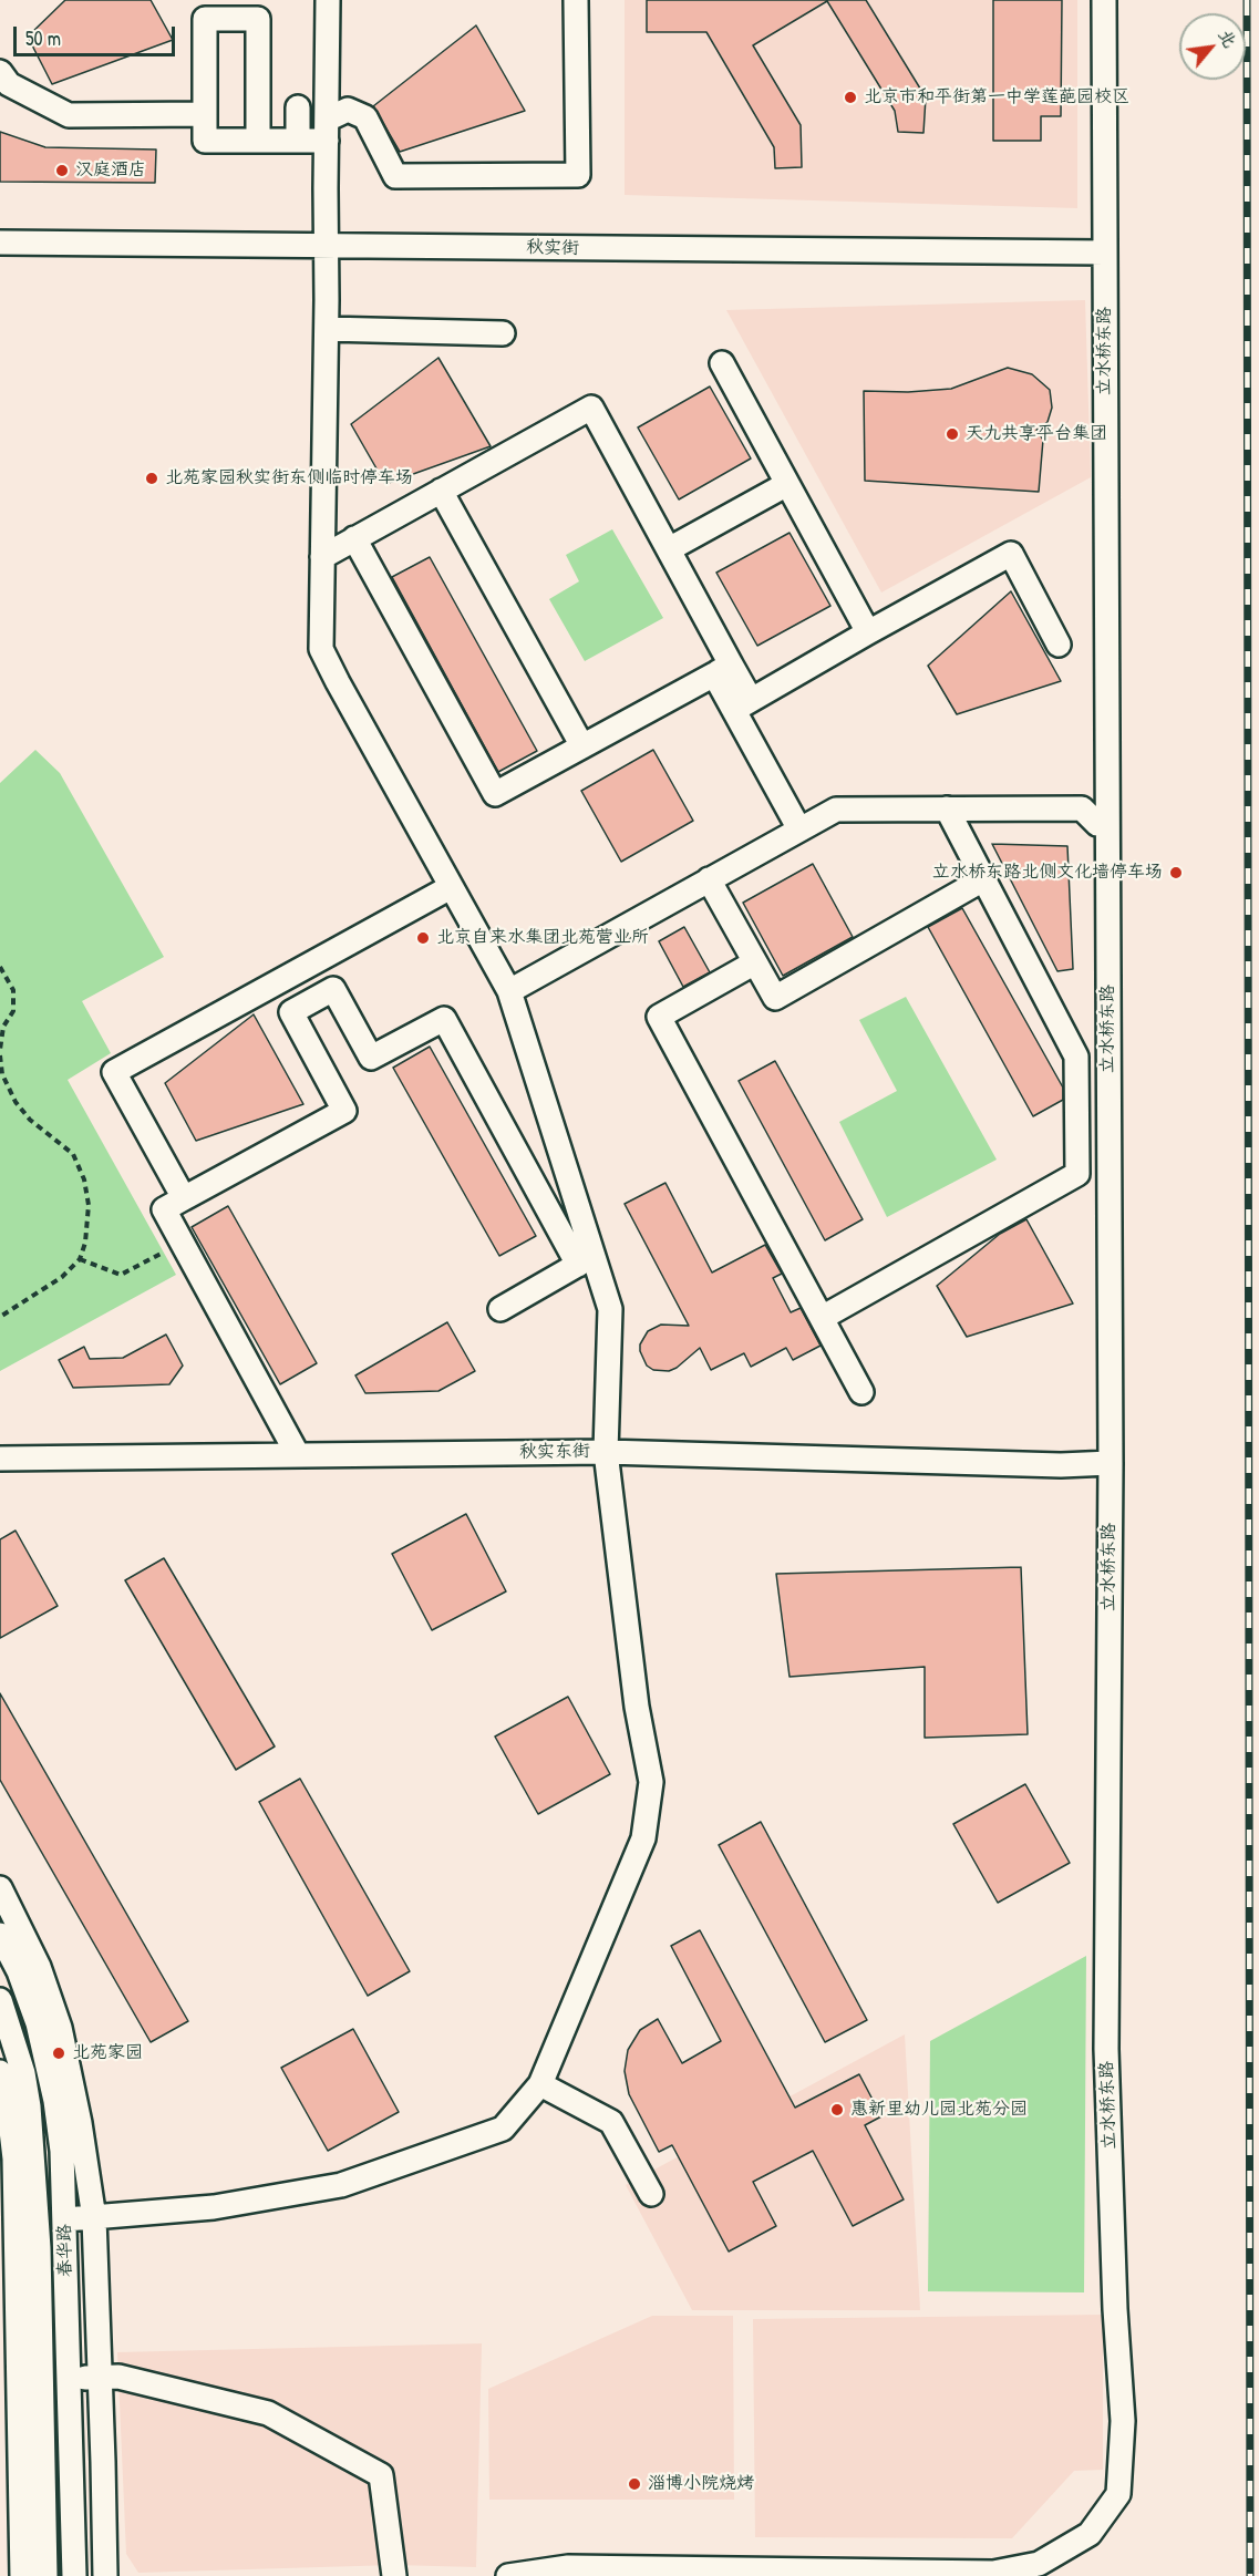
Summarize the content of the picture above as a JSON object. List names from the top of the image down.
{
  "streets": {
    "street": [
      "秋实街",
      "立水桥东路",
      "秋实东街",
      "春华路"
    ]
  },
  "crossings": [
    ["秋实街", "立水桥东路"],
    ["立水桥东路", "秋实东街"]
  ],
  "places": [
    "北京市和平街第一中学莲葩园校区",
    "汉庭酒店",
    "天九共享平台集团",
    "北苑家园秋实街东侧临时停车场",
    "立水桥东路北侧文化墙停车场",
    "北京自来水集团北苑营业所",
    "北苑家园",
    "惠新里幼儿园北苑分园",
    "淄博小院烧烤"
  ],
  "scale_bar": "50 m",
  "north": "top right"
}
